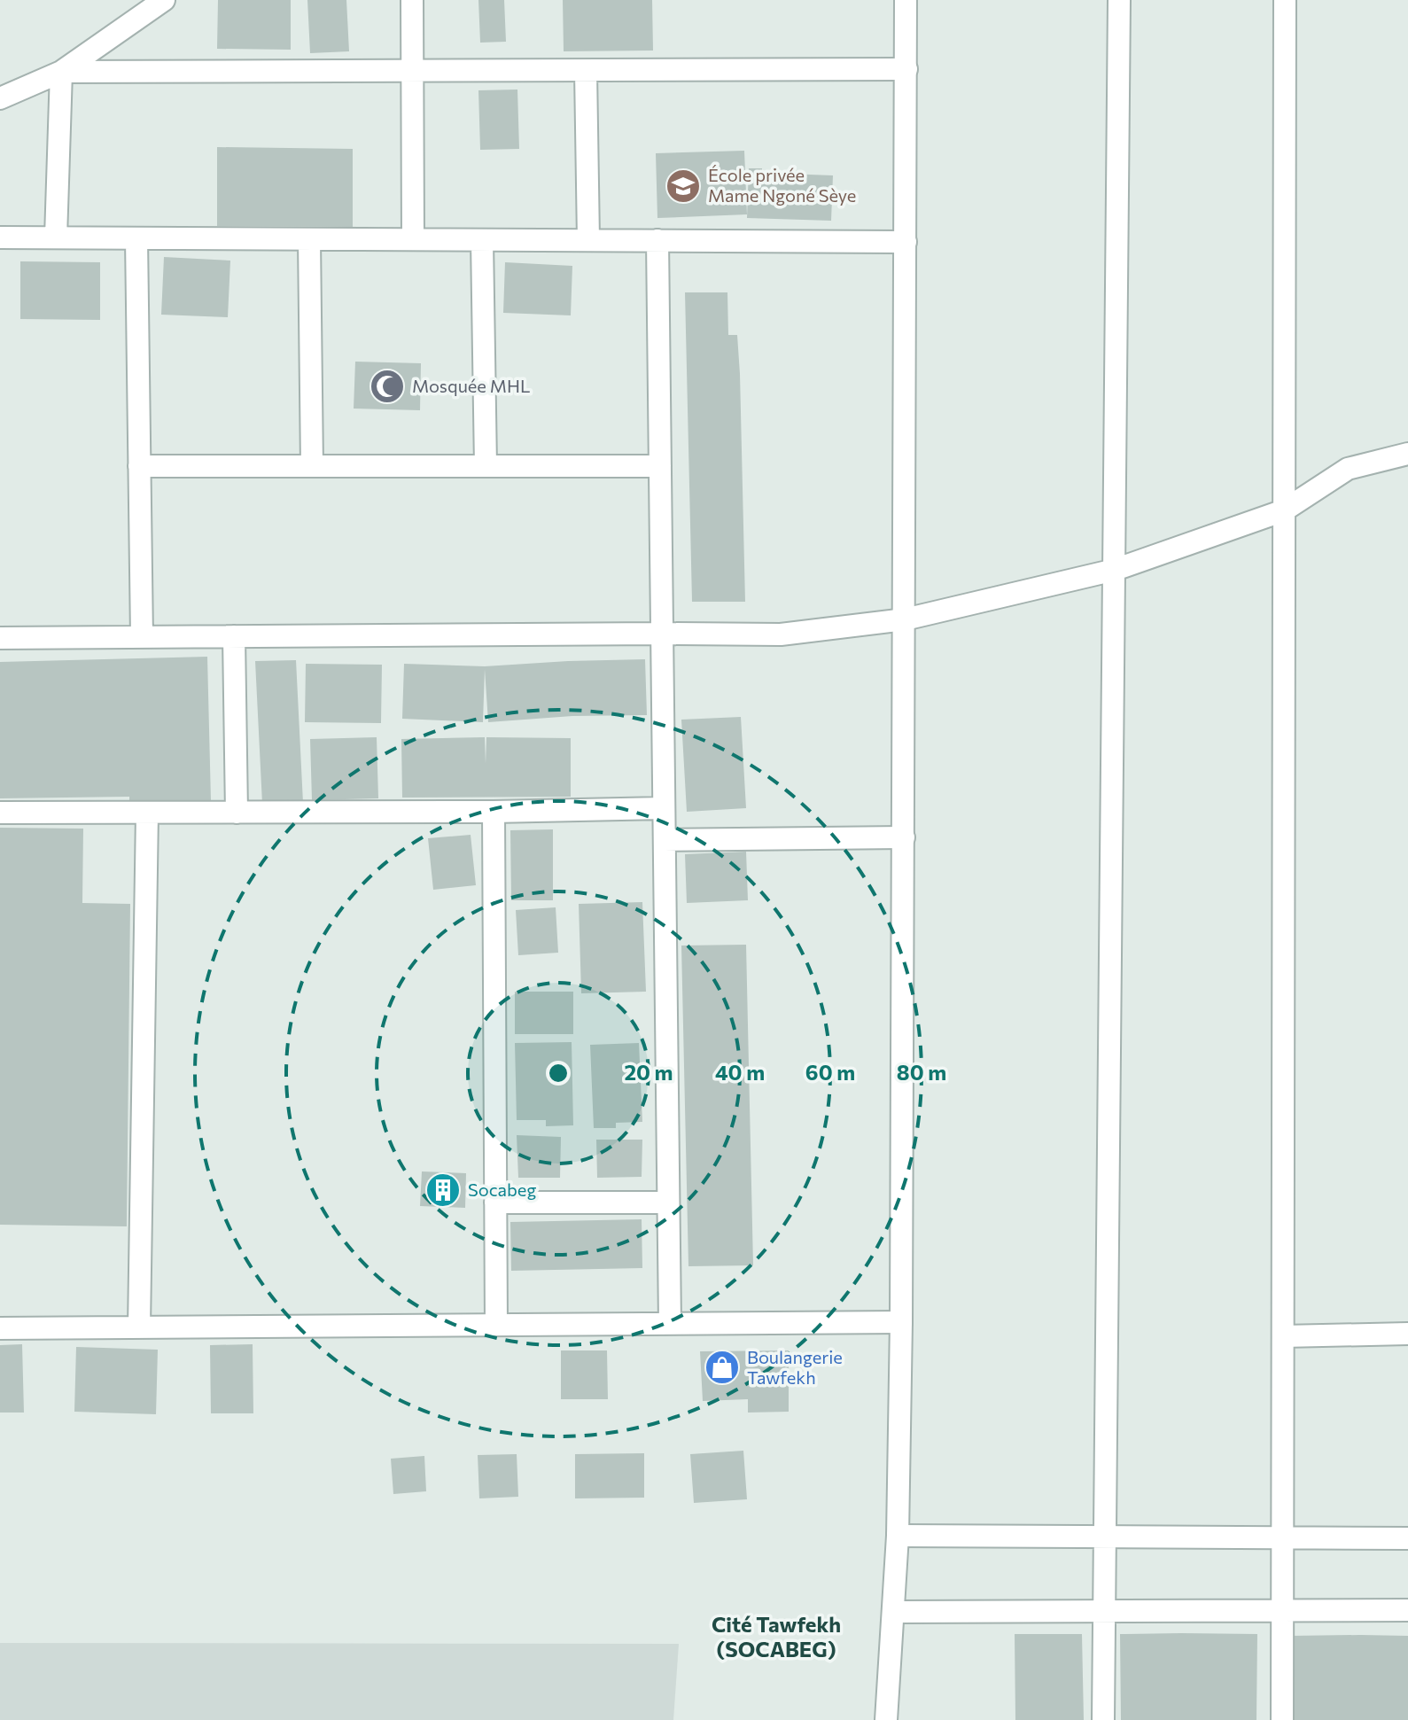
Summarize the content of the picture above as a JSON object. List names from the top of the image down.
{
  "districts": ["Cité Tawfekh (SOCABEG)"],
  "places": {
    "school or university": ["École privée Mame Ngoné Sèye"],
    "mosque": ["Mosquée MHL"],
    "building": ["Socabeg"],
    "shop": ["Boulangerie Tawfekh"]
  },
  "rings": [
    "20 m",
    "40 m",
    "60 m",
    "80 m"
  ]
}
